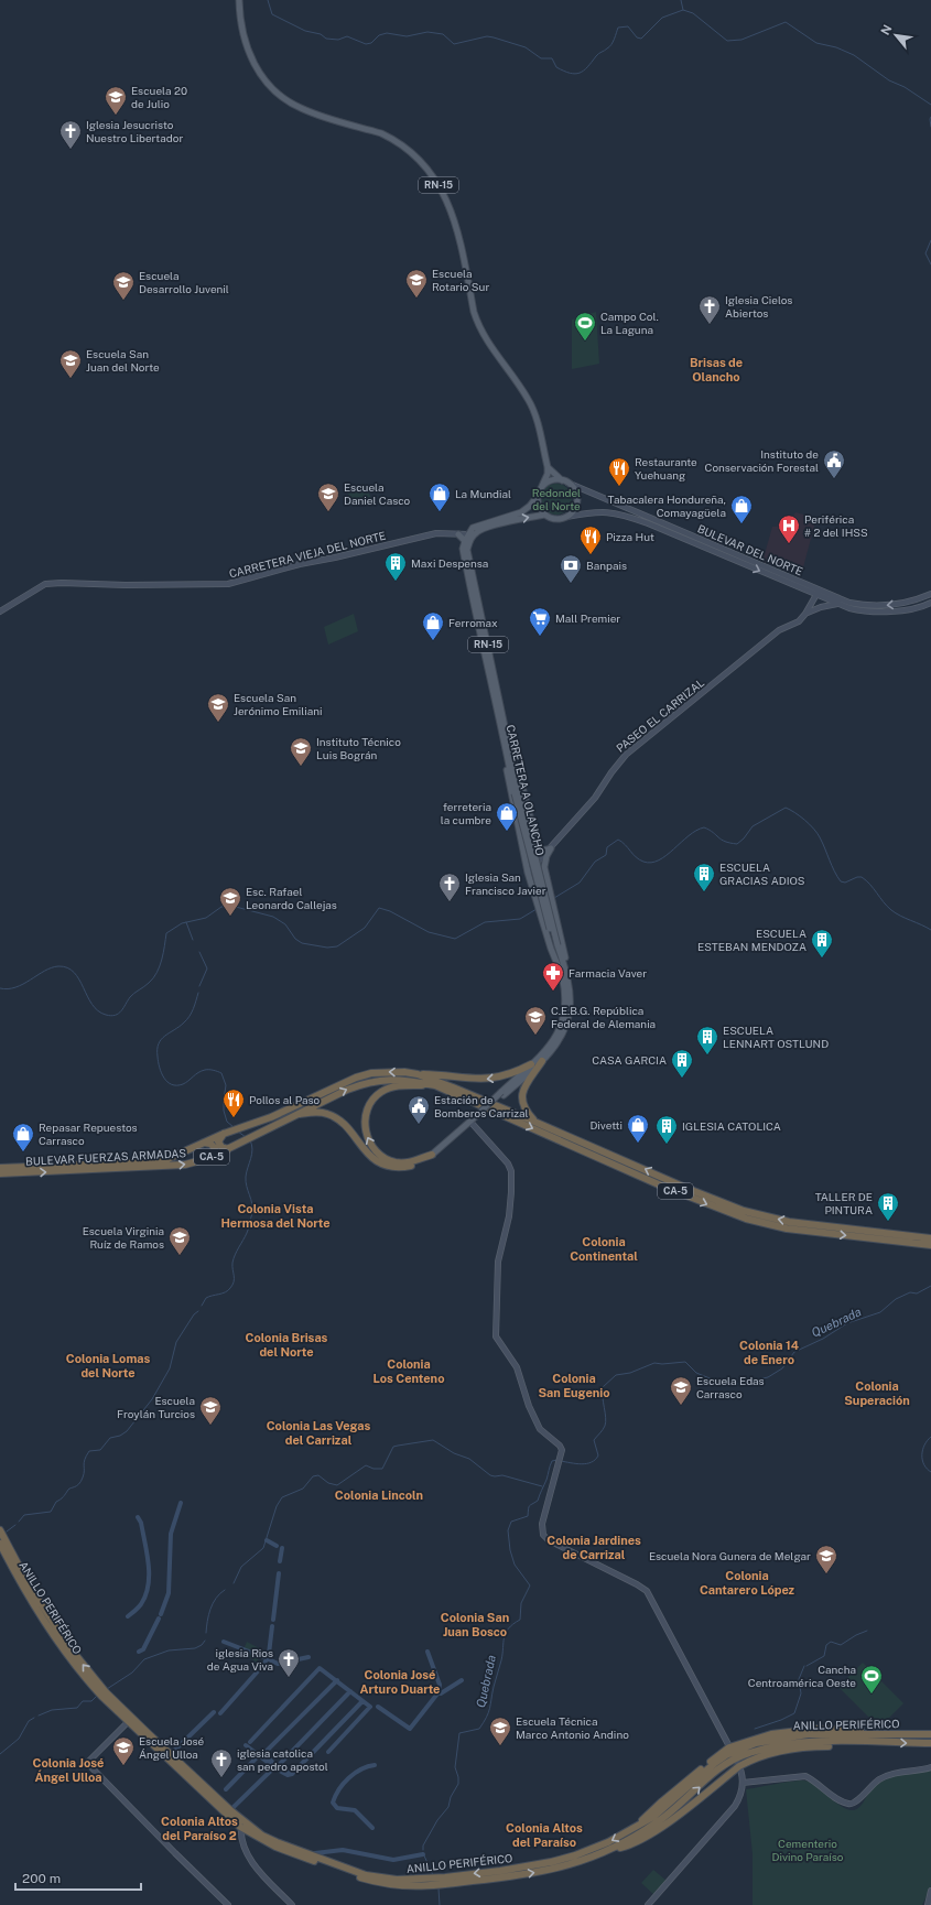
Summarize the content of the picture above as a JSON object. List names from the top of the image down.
{
  "streets": {
    "highway": ["BULEVAR FUERZAS ARMADAS", "CA-5", "ANILLO PERIFÉRICO"],
    "main road": ["RN-15", "CARRETERA A OLANCHO"],
    "street": ["BULEVAR DEL NORTE", "CARRETERA VIEJA DEL NORTE", "PASEO EL CARRIZAL"]
  },
  "crossings": [
    ["RN-15", "BULEVAR DEL NORTE"],
    ["RN-15", "CARRETERA A OLANCHO"],
    ["BULEVAR DEL NORTE", "PASEO EL CARRIZAL"],
    ["BULEVAR DEL NORTE", "CARRETERA A OLANCHO"],
    ["CARRETERA VIEJA DEL NORTE", "CARRETERA A OLANCHO"]
  ],
  "districts": [
    "Brisas de Olancho",
    "Colonia Vista Hermosa del Norte",
    "Colonia Continental",
    "Colonia Brisas del Norte",
    "Colonia 14 de Enero",
    "Colonia Lomas del Norte",
    "Colonia Los Centeno",
    "Colonia San Eugenio",
    "Colonia Superación",
    "Colonia Las Vegas del Carrizal",
    "Colonia Lincoln",
    "Colonia Jardines de Carrizal",
    "Colonia Cantarero López",
    "Colonia San Juan Bosco",
    "Colonia José Arturo Duarte",
    "Colonia José Ángel Ulloa",
    "Colonia Altos del Paraíso 2",
    "Colonia Altos del Paraíso"
  ],
  "water": ["Quebrada"],
  "parks": ["Redondel del Norte", "Cementerio Divino Paraíso"],
  "places": {
    "school or university": [
      "Escuela 20 de Julio",
      "Escuela Rotario Sur",
      "Escuela Desarrollo Juvenil",
      "Escuela San Juan del Norte",
      "Escuela Daniel Casco",
      "Escuela San Jerónimo Emiliani",
      "Instituto Técnico Luis Bográn",
      "Esc. Rafael Leonardo Callejas",
      "C.E.B.G. República Federal de Alemania",
      "Escuela Virginia Ruíz de Ramos",
      "Escuela Edas Carrasco",
      "Escuela Froylán Turcios",
      "Escuela Nora Gunera de Melgar",
      "Escuela Técnica Marco Antonio Andino",
      "Escuela José Ángel Ulloa"
    ],
    "church": [
      "Iglesia Jesucristo Nuestro Libertador",
      "Iglesia Cielos Abiertos",
      "Iglesia San Francisco Javier",
      "iglesia Rios de Agua Viva",
      "iglesia catolica san pedro apostol"
    ],
    "sports": ["Campo Col. La Laguna", "Cancha Centroamérica Oeste"],
    "public building": ["Instituto de Conservación Forestal", "Estación de Bomberos Carrizal"],
    "restaurant": ["Restaurante Yuehuang", "Pizza Hut", "Pollos al Paso"],
    "shop": [
      "La Mundial",
      "Tabacalera Hondureña, Comayagüela",
      "Ferromax",
      "ferreteria la cumbre",
      "Divetti",
      "Repasar Repuestos Carrasco"
    ],
    "hospital": ["Periférica # 2 del IHSS"],
    "building": [
      "Maxi Despensa",
      "ESCUELA GRACIAS ADIOS",
      "ESCUELA ESTEBAN MENDOZA",
      "ESCUELA LENNART OSTLUND",
      "CASA GARCIA",
      "IGLESIA CATOLICA",
      "TALLER DE PINTURA"
    ],
    "bank": ["Banpais"],
    "supermarket": ["Mall Premier"],
    "pharmacy": ["Farmacia Vaver"]
  },
  "scale_bar": "200 m",
  "north": "top left"
}
